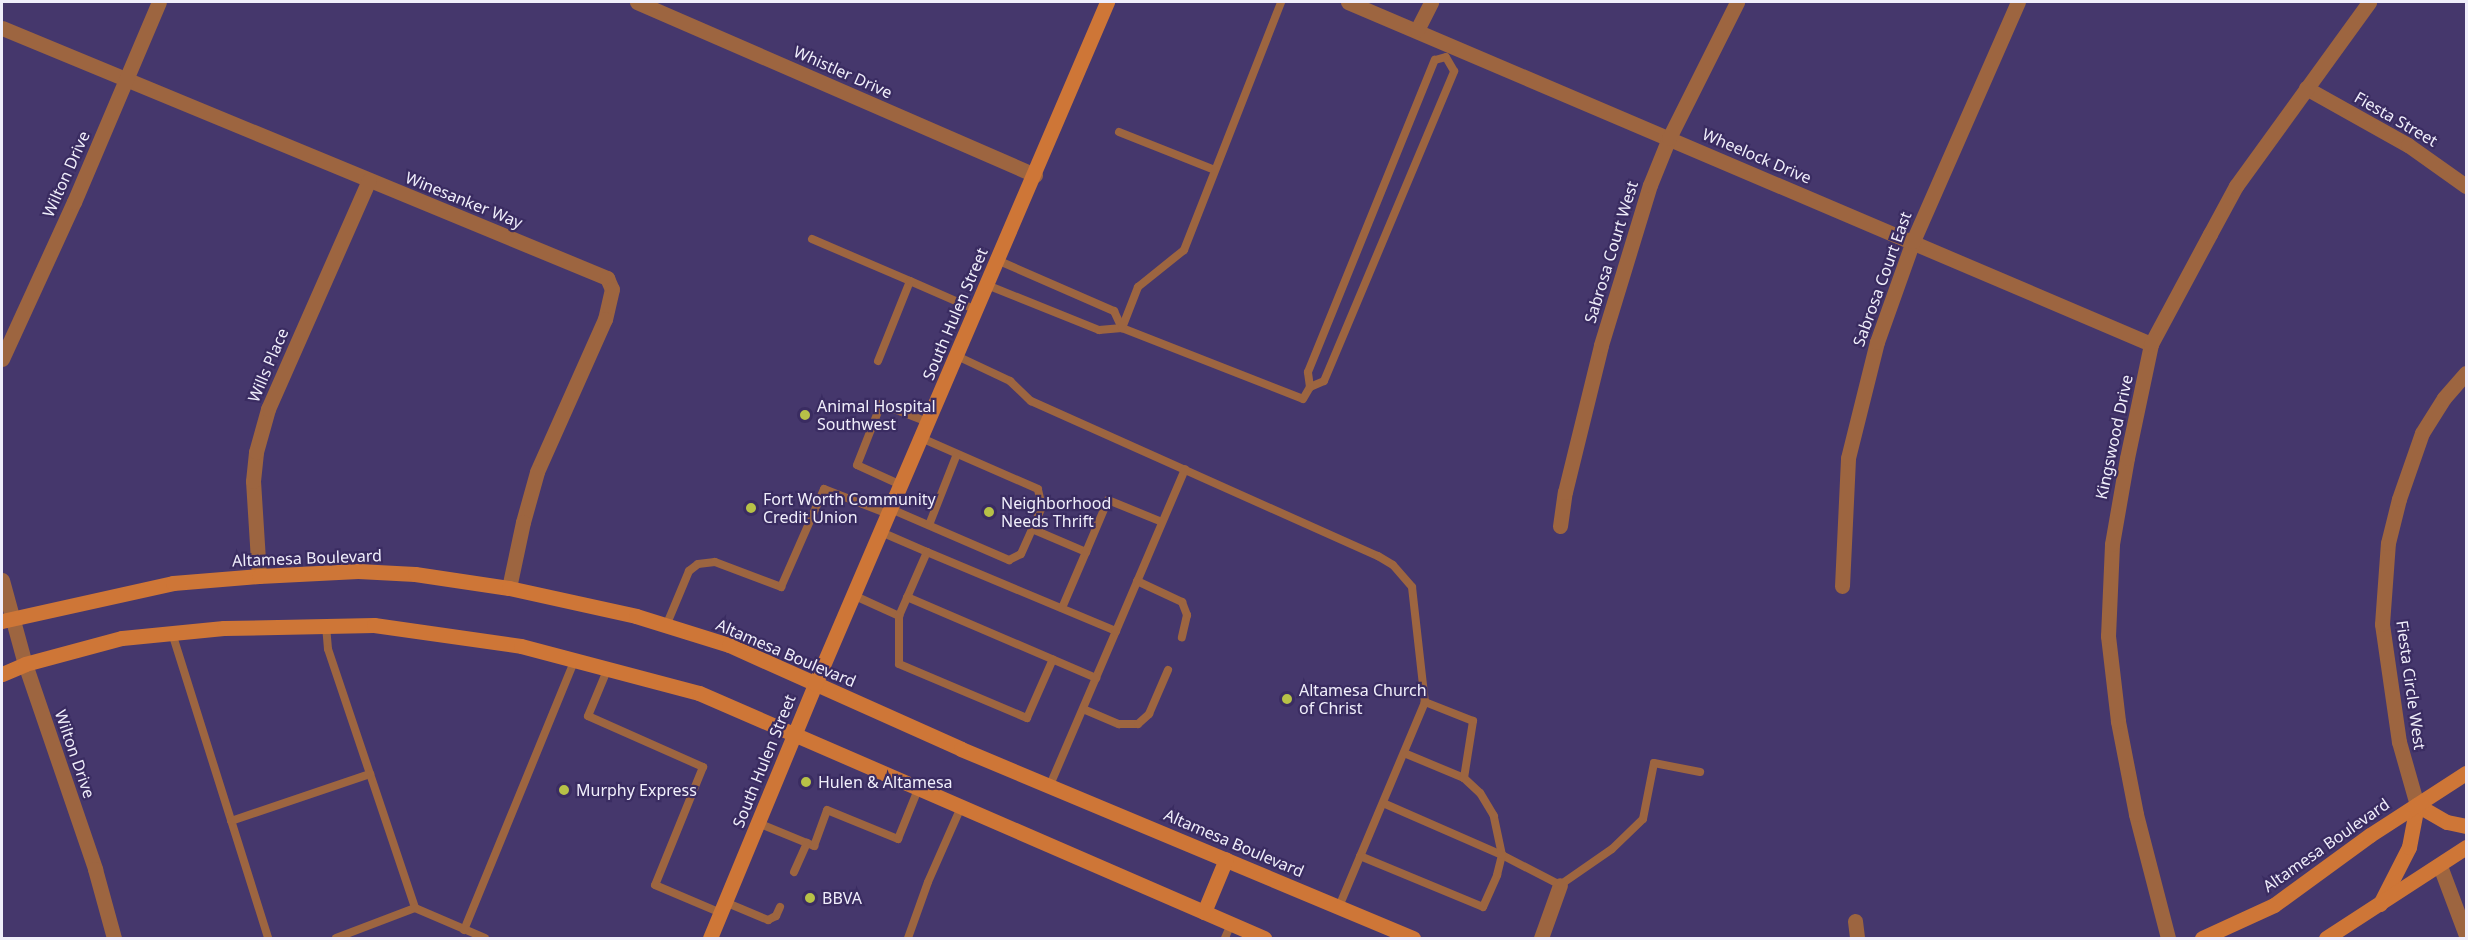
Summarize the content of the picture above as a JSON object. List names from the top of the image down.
{
  "streets": {
    "main road": ["South Hulen Street", "Altamesa Boulevard"],
    "street": [
      "Whistler Drive",
      "Fiesta Street",
      "Wheelock Drive",
      "Wilton Drive",
      "Winesanker Way",
      "Sabrosa Court West",
      "Sabrosa Court East",
      "Wills Place",
      "Kingswood Drive",
      "Fiesta Circle West"
    ]
  },
  "crossings": [
    ["Whistler Drive", "South Hulen Street"],
    ["Fiesta Street", "Kingswood Drive"],
    ["Wheelock Drive", "Sabrosa Court West"],
    ["Wheelock Drive", "Sabrosa Court East"],
    ["Wheelock Drive", "Kingswood Drive"],
    ["Wilton Drive", "Winesanker Way"],
    ["Wilton Drive", "Altamesa Boulevard"],
    ["Winesanker Way", "Wills Place"],
    ["Winesanker Way", "Altamesa Boulevard"],
    ["South Hulen Street", "Altamesa Boulevard"],
    ["Wills Place", "Altamesa Boulevard"],
    ["Altamesa Boulevard", "Fiesta Circle West"]
  ],
  "places": [
    "Animal Hospital Southwest",
    "Fort Worth Community Credit Union",
    "Neighborhood Needs Thrift",
    "Altamesa Church of Christ",
    "Hulen & Altamesa",
    "Murphy Express",
    "BBVA"
  ]
}
